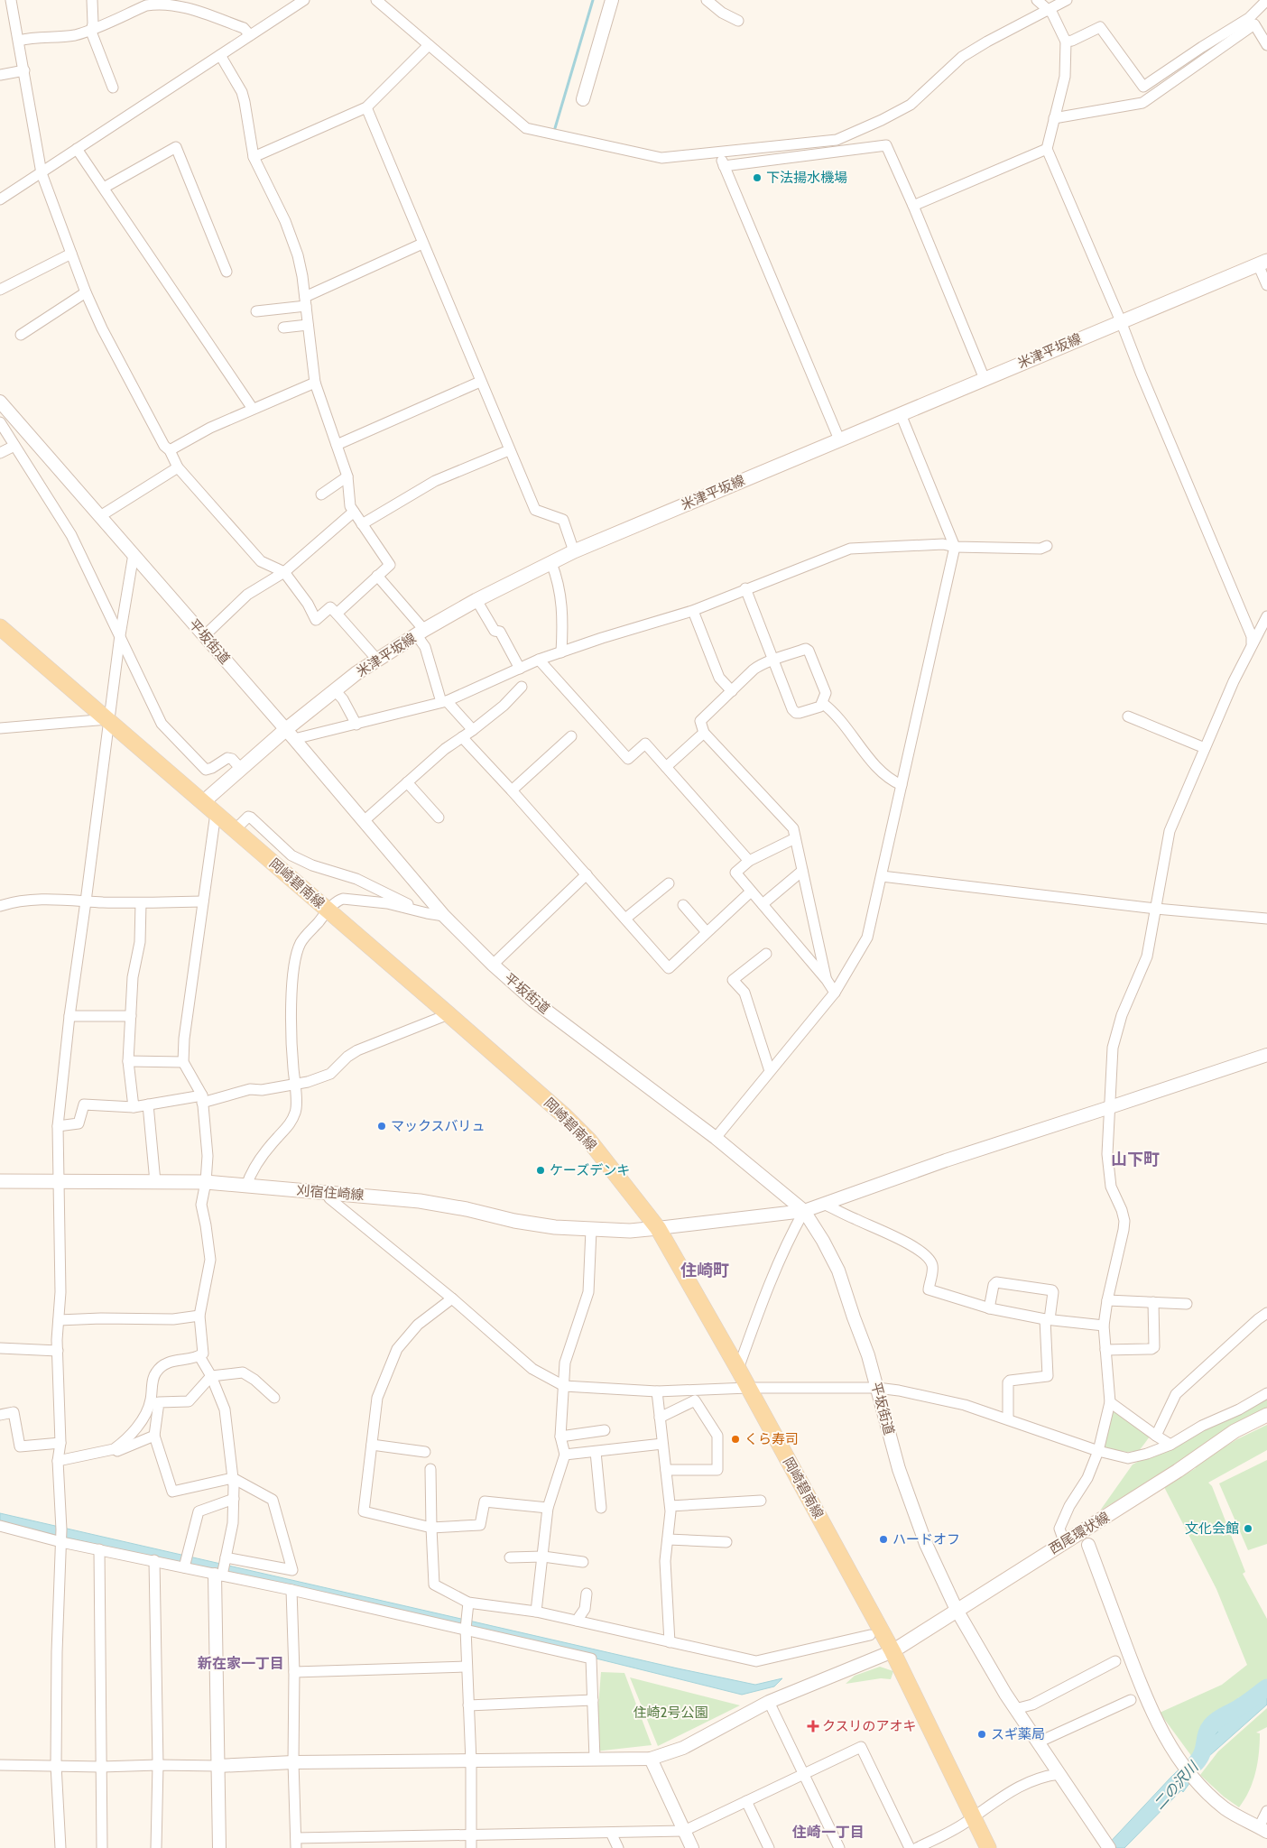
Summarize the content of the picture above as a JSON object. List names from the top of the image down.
{
  "streets": {
    "main road": [
      "米津平坂線",
      "岡崎碧南線",
      "刈宿住崎線",
      "西尾環状線"
    ],
    "street": ["平坂街道"]
  },
  "crossings": [
    ["米津平坂線", "平坂街道"],
    ["米津平坂線", "岡崎碧南線"],
    ["平坂街道", "西尾環状線"],
    ["岡崎碧南線", "刈宿住崎線"],
    ["岡崎碧南線", "西尾環状線"]
  ],
  "districts": [
    "山下町",
    "住崎町",
    "新在家一丁目",
    "住崎一丁目"
  ],
  "water": ["二の沢川"],
  "parks": ["住崎2号公園"],
  "places": {
    "other": [
      "下法揚水機場",
      "マックスバリュ",
      "ケーズデンキ",
      "くら寿司",
      "文化会館",
      "ハードオフ",
      "スギ薬局"
    ],
    "health": ["クスリのアオキ"]
  }
}
